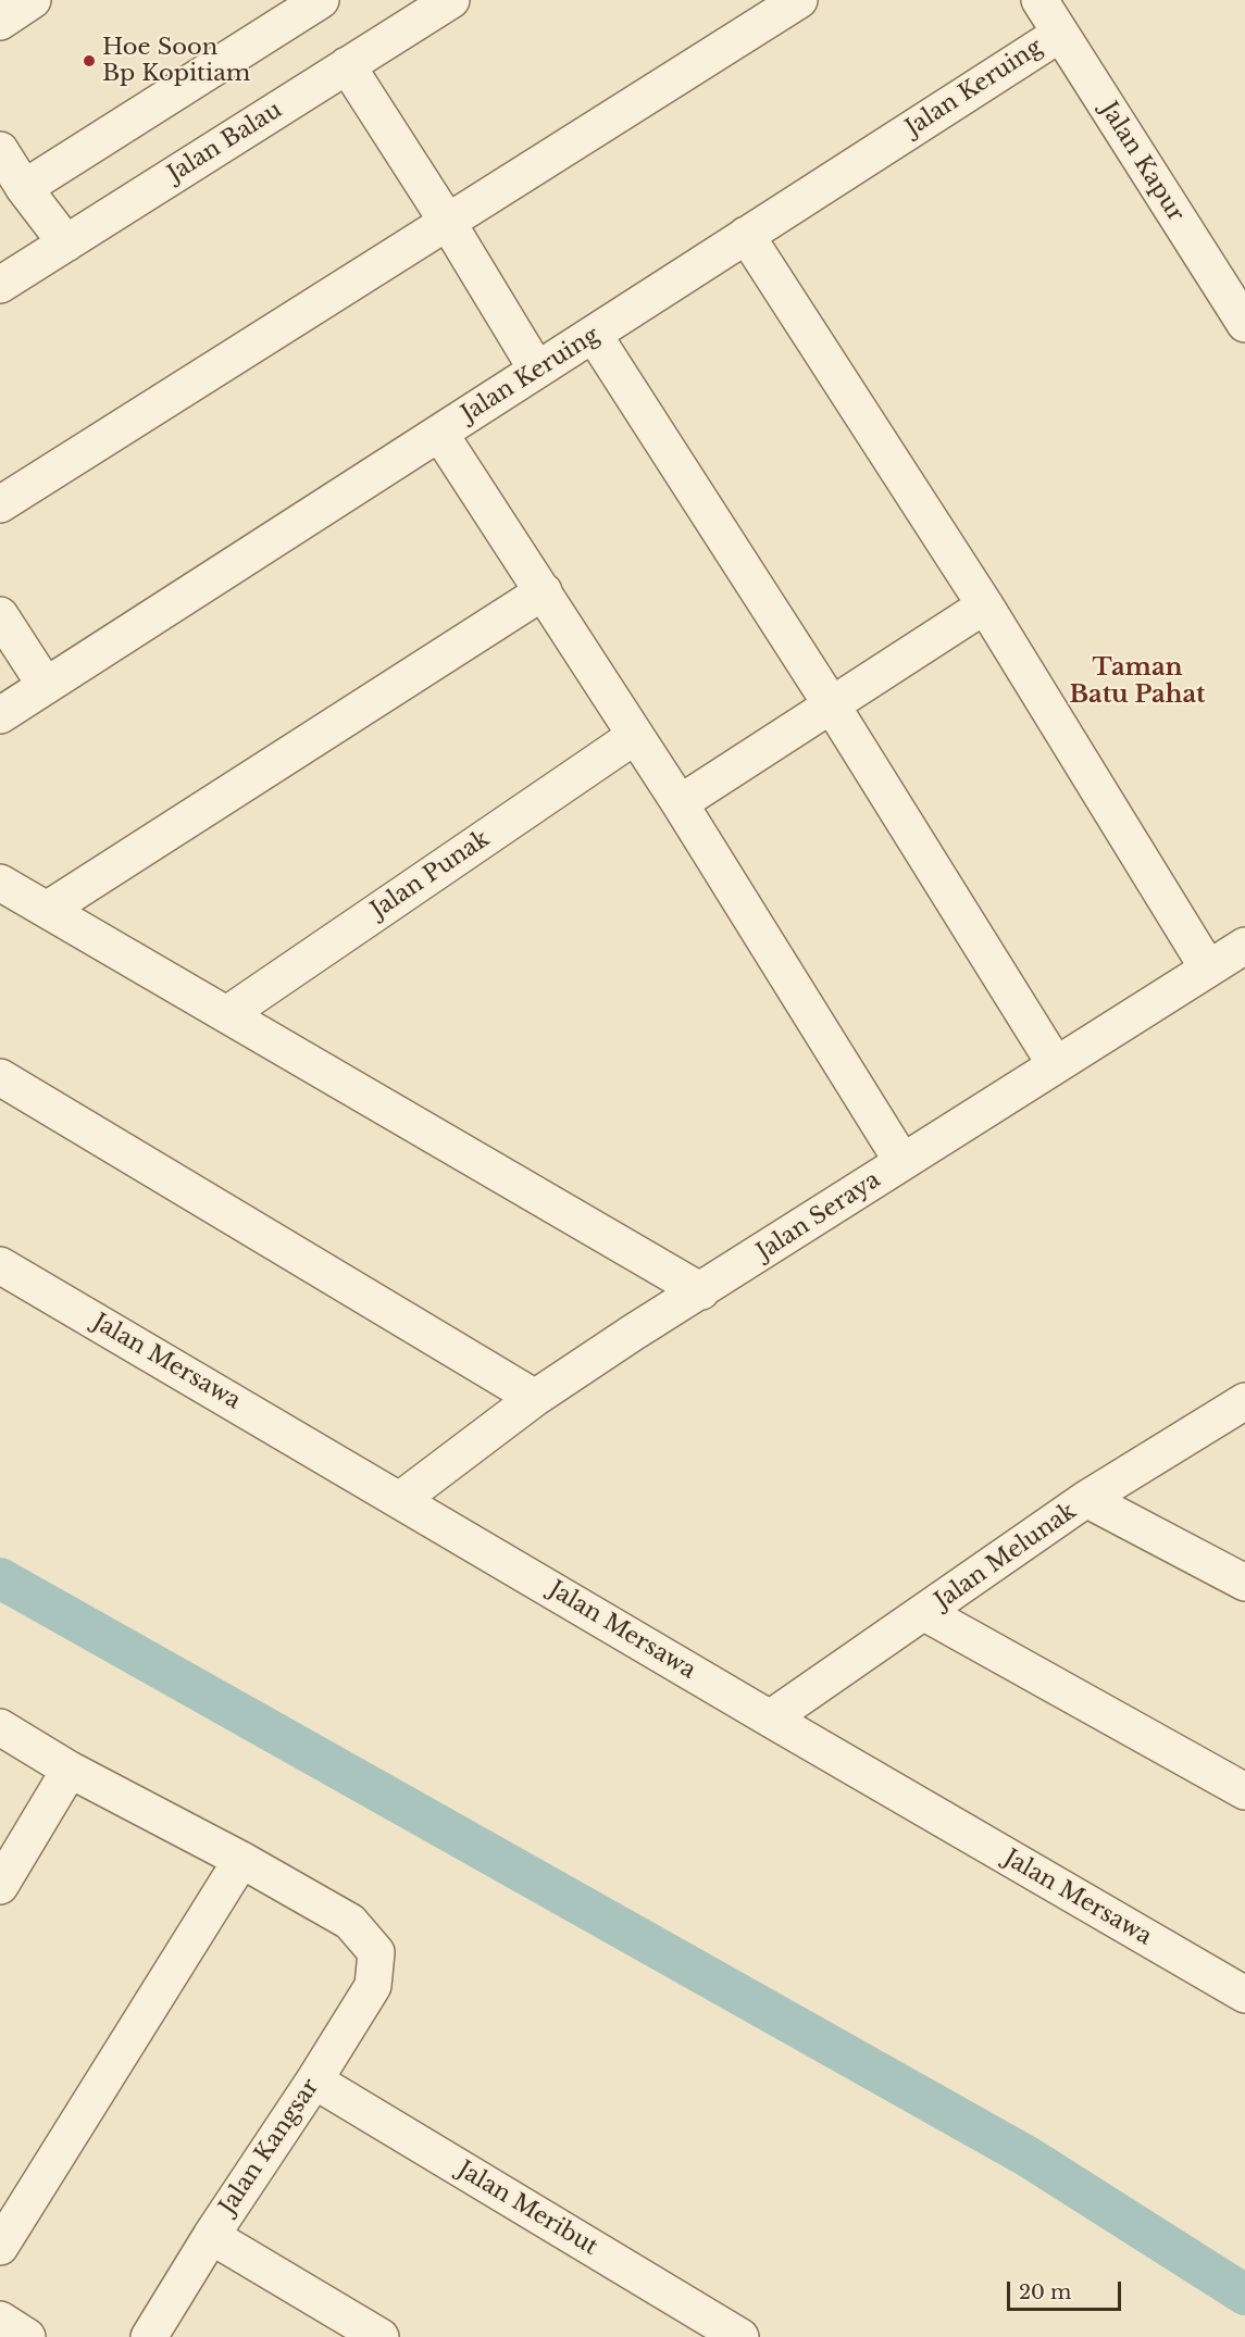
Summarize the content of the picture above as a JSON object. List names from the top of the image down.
{
  "streets": {
    "street": [
      "Jalan Keruing",
      "Jalan Balau",
      "Jalan Kapur",
      "Jalan Punak",
      "Jalan Seraya",
      "Jalan Mersawa",
      "Jalan Melunak",
      "Jalan Kangsar",
      "Jalan Meribut"
    ]
  },
  "crossings": [
    ["Jalan Keruing", "Jalan Kapur"],
    ["Jalan Seraya", "Jalan Mersawa"],
    ["Jalan Mersawa", "Jalan Melunak"],
    ["Jalan Kangsar", "Jalan Meribut"]
  ],
  "districts": ["Taman Batu Pahat"],
  "places": ["Hoe Soon Bp Kopitiam"],
  "scale_bar": "20 m"
}
